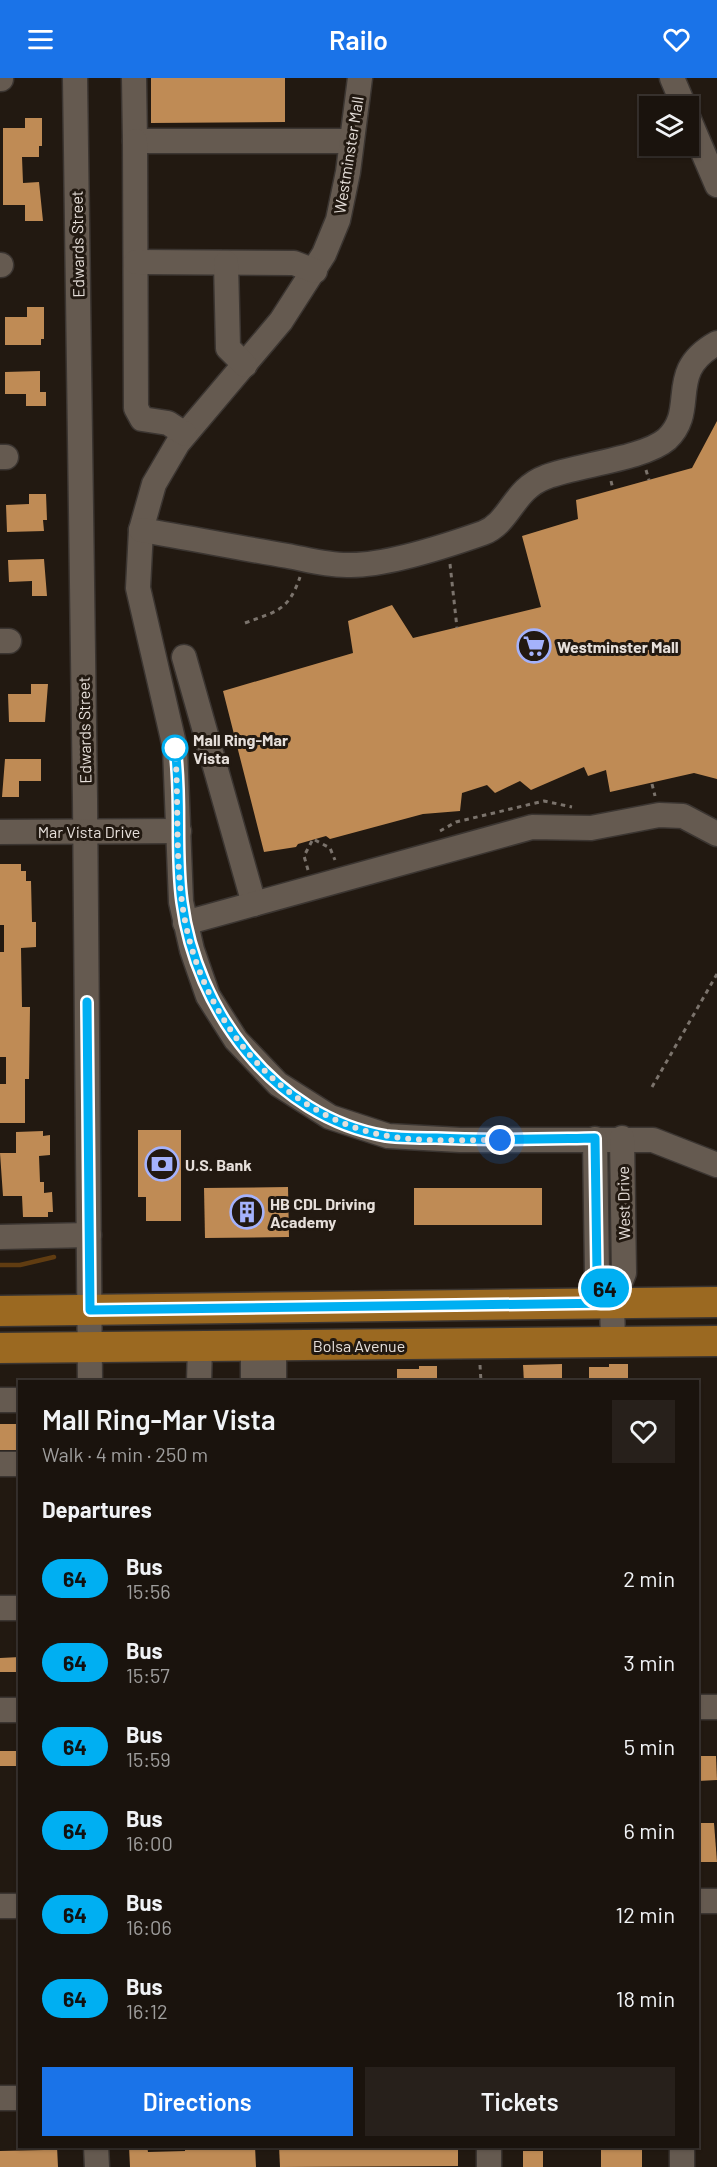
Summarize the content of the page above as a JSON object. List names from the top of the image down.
{
  "streets": {
    "main road": ["Bolsa Avenue"],
    "street": [
      "Westminster Mall",
      "Edwards Street",
      "Mar Vista Drive",
      "West Drive"
    ]
  },
  "crossings": [
    ["Westminster Mall", "Mar Vista Drive"],
    ["Westminster Mall", "West Drive"],
    ["Edwards Street", "Mar Vista Drive"],
    ["Edwards Street", "Bolsa Avenue"],
    ["West Drive", "Bolsa Avenue"]
  ],
  "places": {
    "supermarket": ["Westminster Mall"],
    "other": ["Mall Ring-Mar Vista"],
    "bank": ["U.S. Bank"],
    "building": ["HB CDL Driving Academy"]
  },
  "lines": ["bus line 64"],
  "page": {
    "header": "Railo",
    "on_map": "64",
    "heading": [
      ["Mall Ring-Mar Vista", "Walk · 4 min · 250 m"],
      "Departures"
    ],
    "list": [
      {
        "mark": "64",
        "name": "Bus",
        "note": "15:56",
        "value": "2 min"
      },
      {
        "mark": "64",
        "name": "Bus",
        "note": "15:57",
        "value": "3 min"
      },
      {
        "mark": "64",
        "name": "Bus",
        "note": "15:59",
        "value": "5 min"
      },
      {
        "mark": "64",
        "name": "Bus",
        "note": "16:00",
        "value": "6 min"
      },
      {
        "mark": "64",
        "name": "Bus",
        "note": "16:06",
        "value": "12 min"
      },
      {
        "mark": "64",
        "name": "Bus",
        "note": "16:12",
        "value": "18 min"
      }
    ],
    "buttons": ["Directions", "Tickets"]
  }
}
